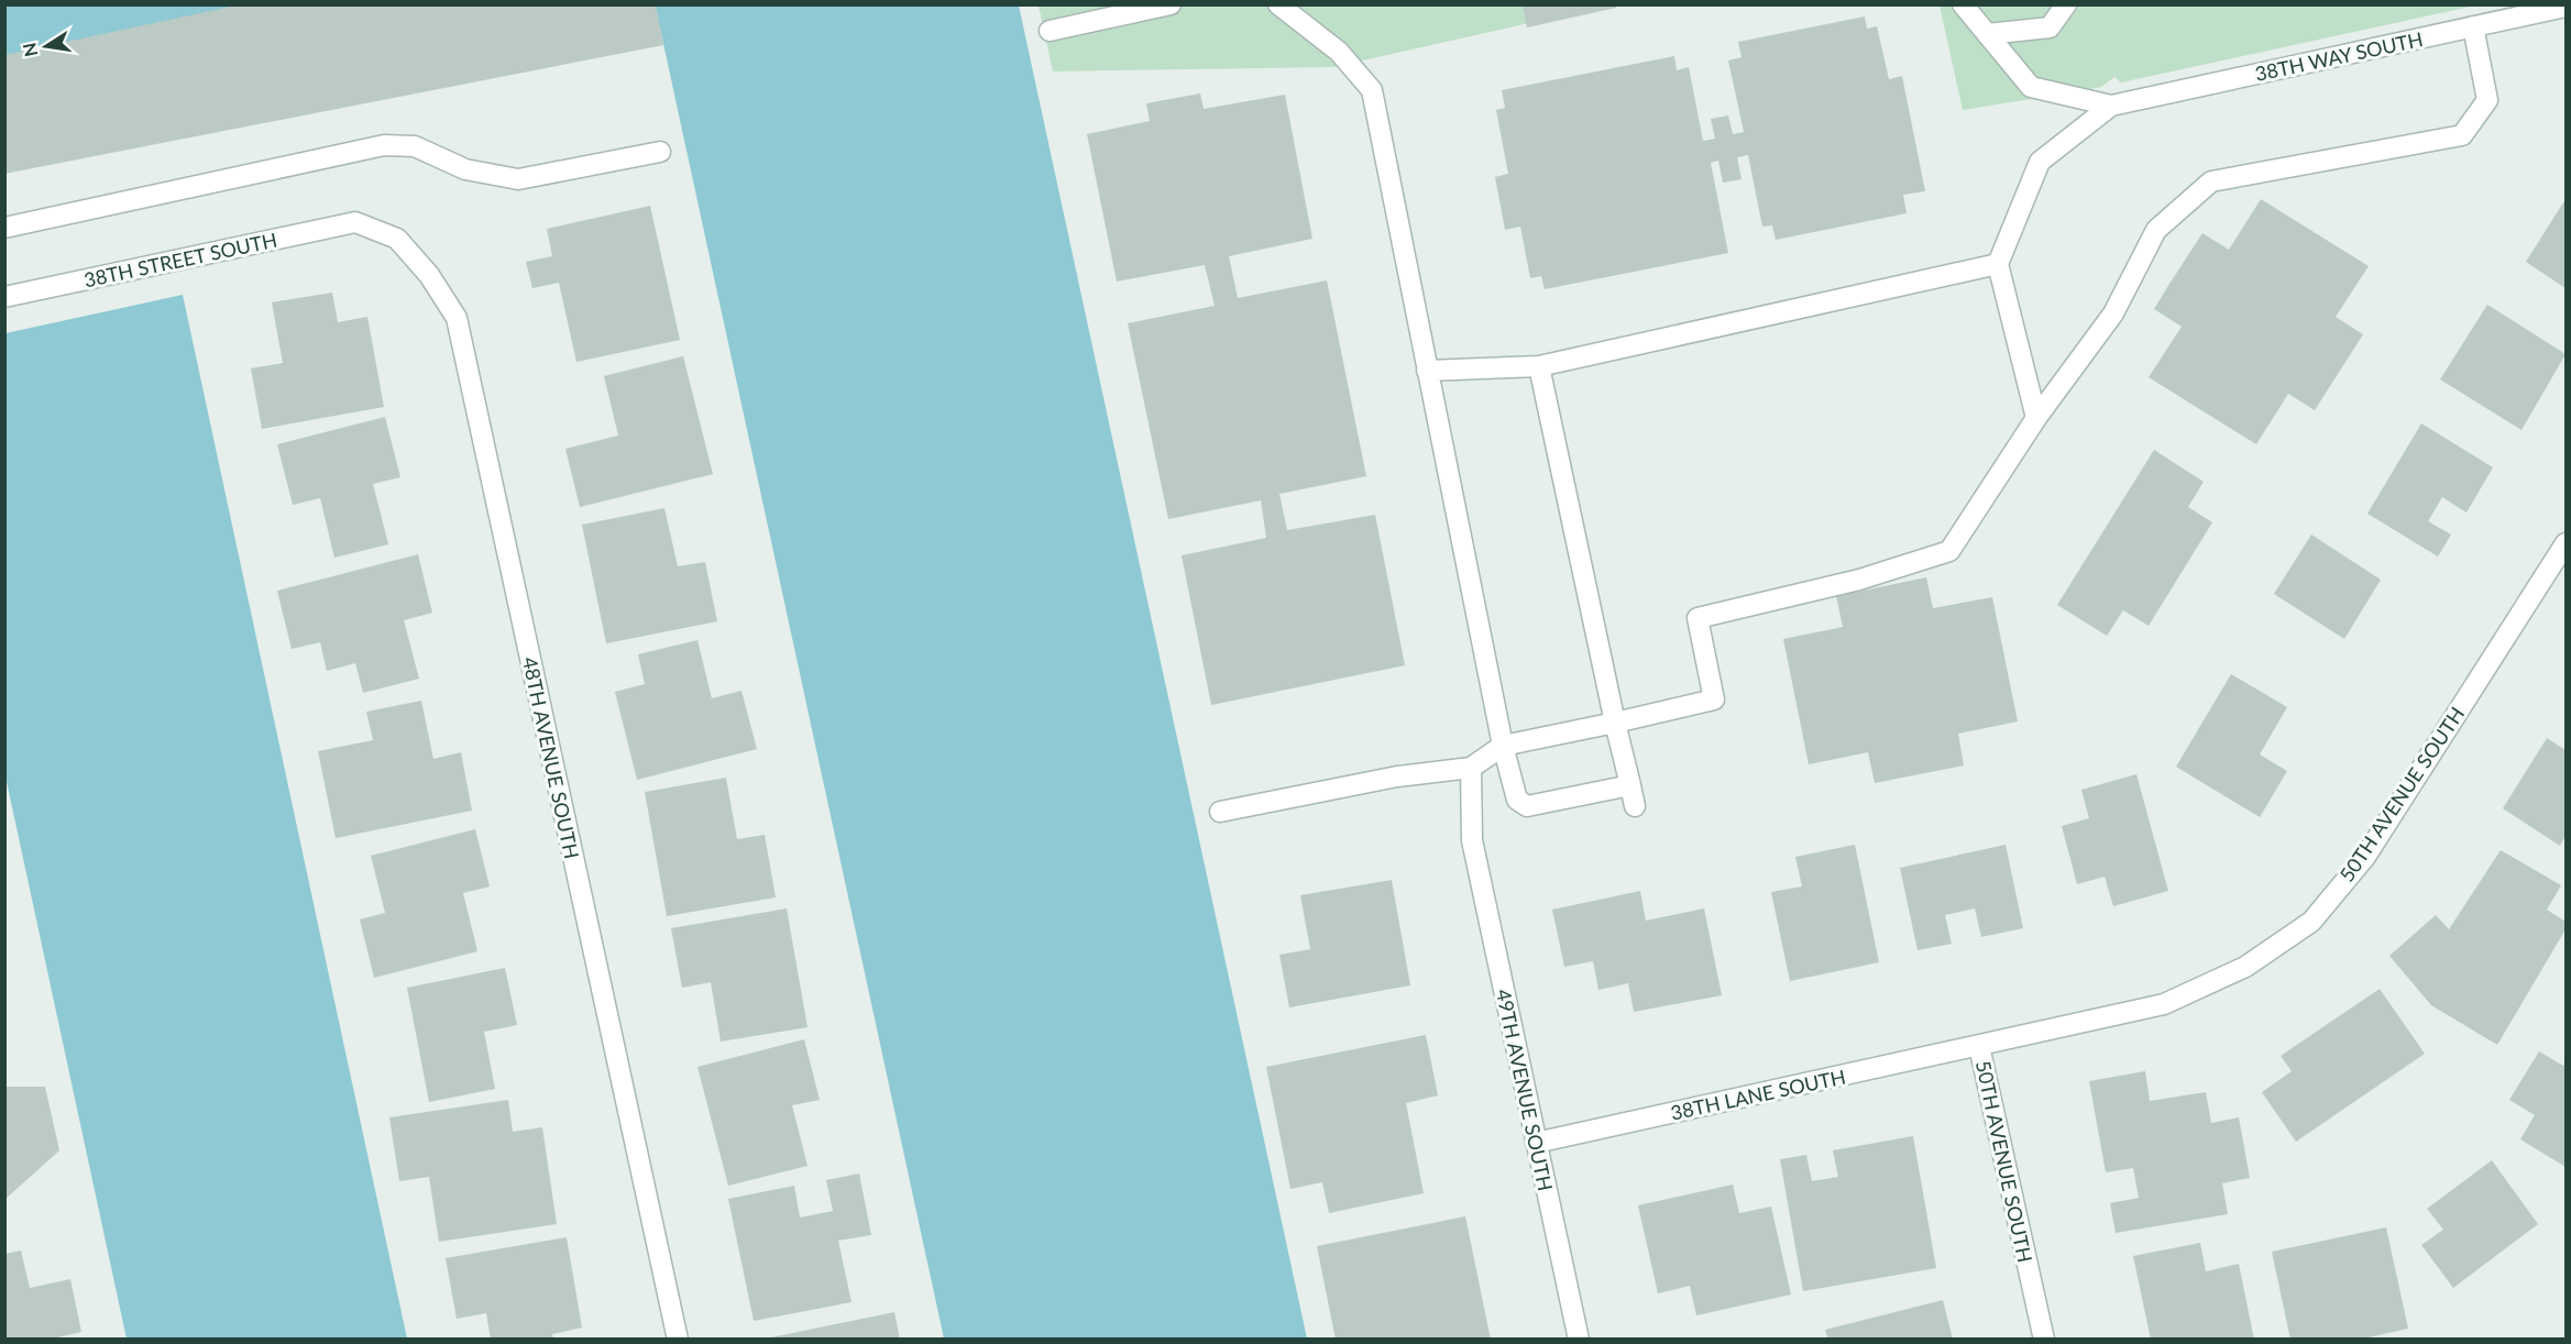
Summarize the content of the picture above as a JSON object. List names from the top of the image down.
{
  "streets": {
    "street": [
      "38TH WAY SOUTH",
      "38TH STREET SOUTH",
      "48TH AVENUE SOUTH",
      "50TH AVENUE SOUTH",
      "49TH AVENUE SOUTH",
      "38TH LANE SOUTH"
    ]
  },
  "crossings": [
    ["38TH STREET SOUTH", "48TH AVENUE SOUTH"],
    ["50TH AVENUE SOUTH", "38TH LANE SOUTH"],
    ["49TH AVENUE SOUTH", "38TH LANE SOUTH"]
  ],
  "north": "left"
}
